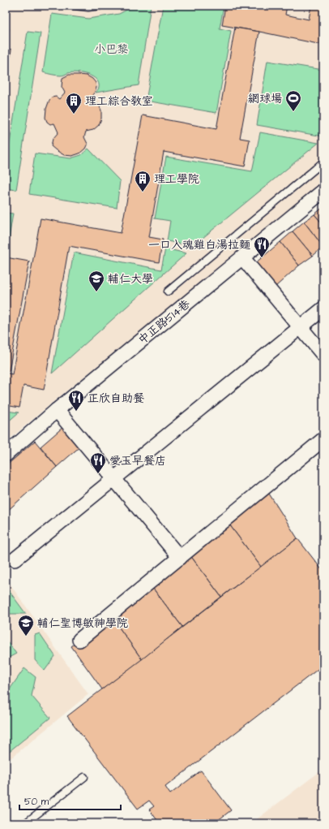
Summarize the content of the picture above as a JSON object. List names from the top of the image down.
{
  "streets": {
    "street": ["中正路514巷"]
  },
  "parks": ["小巴黎"],
  "places": {
    "sports": ["網球場"],
    "building": ["理工綜合教室", "理工學院"],
    "restaurant": ["一口入魂雞白湯拉麵", "正欣自助餐", "愛玉早餐店"],
    "school or university": ["輔仁大學", "輔仁聖博敏神學院"]
  },
  "scale_bar": "50 m"
}
